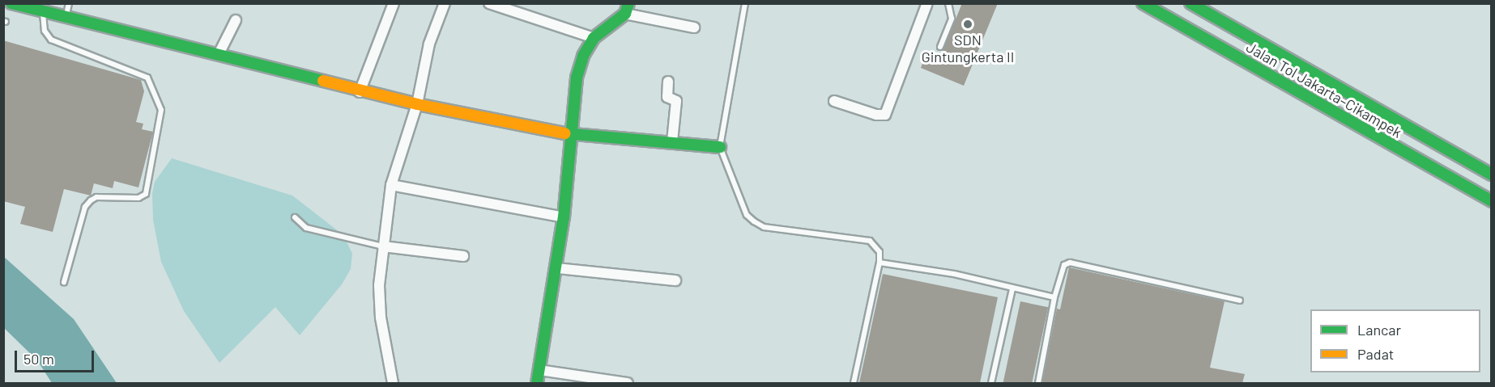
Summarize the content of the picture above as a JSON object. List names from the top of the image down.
{
  "streets": {
    "main road": ["Jalan Tol Jakarta–Cikampek"]
  },
  "places": ["SDN Gintungkerta II"],
  "legend": ["Lancar", "Padat"],
  "scale_bar": "50 m"
}
